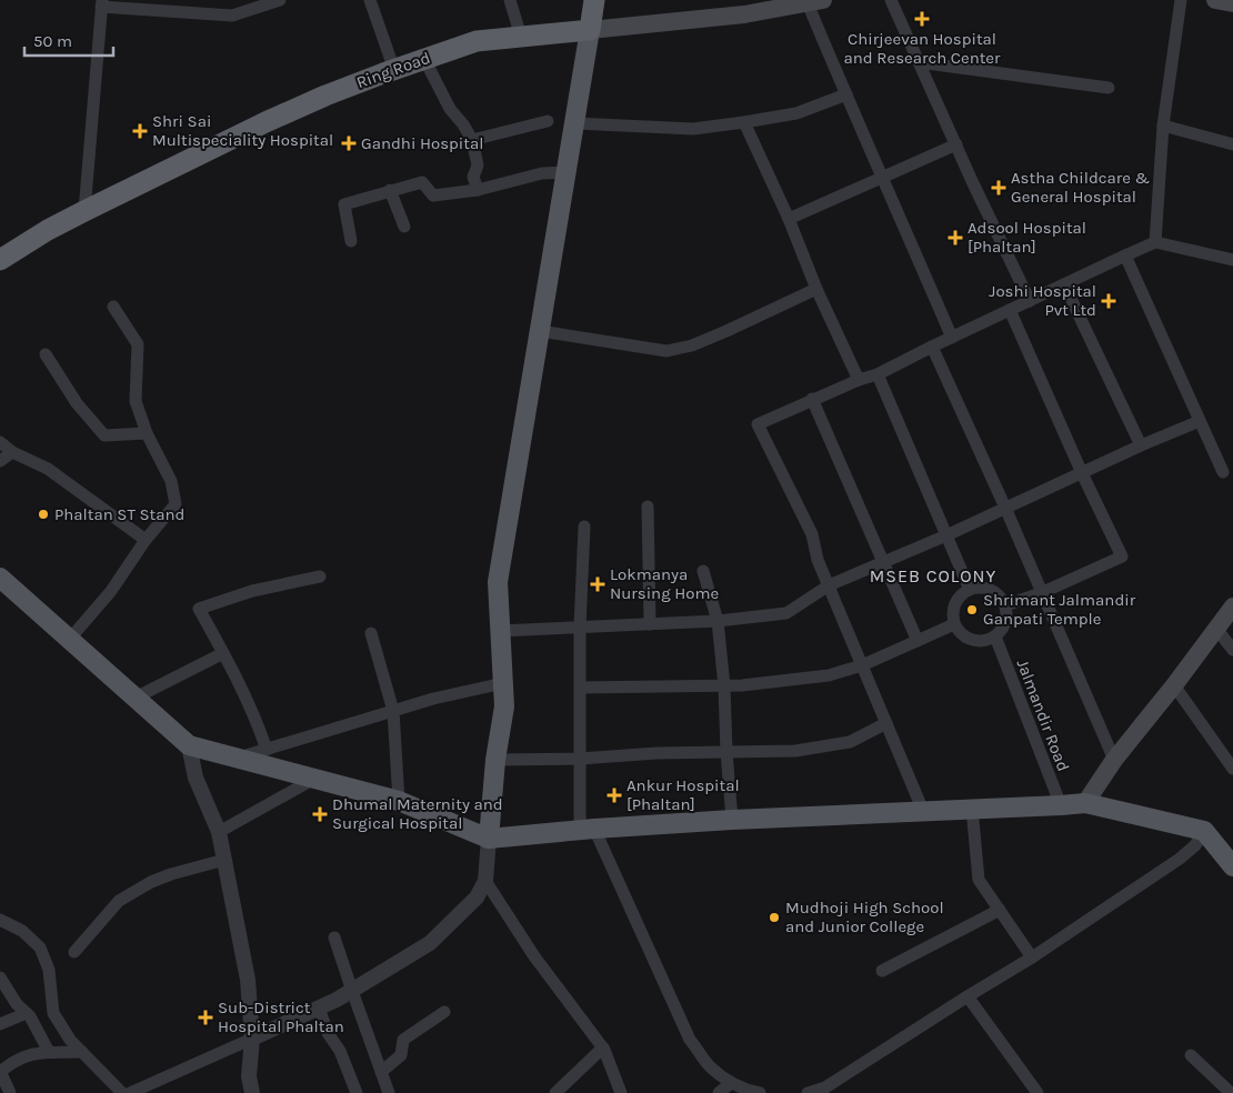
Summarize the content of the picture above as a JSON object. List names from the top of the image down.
{
  "streets": {
    "highway": ["Ring Road"],
    "street": ["Jalmandir Road"]
  },
  "districts": ["MSEB COLONY"],
  "places": {
    "health": [
      "Chirjeevan Hospital and Research Center",
      "Shri Sai Multispeciality Hospital",
      "Gandhi Hospital",
      "Astha Childcare & General Hospital",
      "Adsool Hospital [Phaltan]",
      "Joshi Hospital Pvt Ltd",
      "Lokmanya Nursing Home",
      "Ankur Hospital [Phaltan]",
      "Dhumal Maternity and Surgical Hospital",
      "Sub-District Hospital Phaltan"
    ],
    "other": ["Phaltan ST Stand", "Shrimant Jalmandir Ganpati Temple", "Mudhoji High School and Junior College"]
  },
  "scale_bar": "50 m"
}
